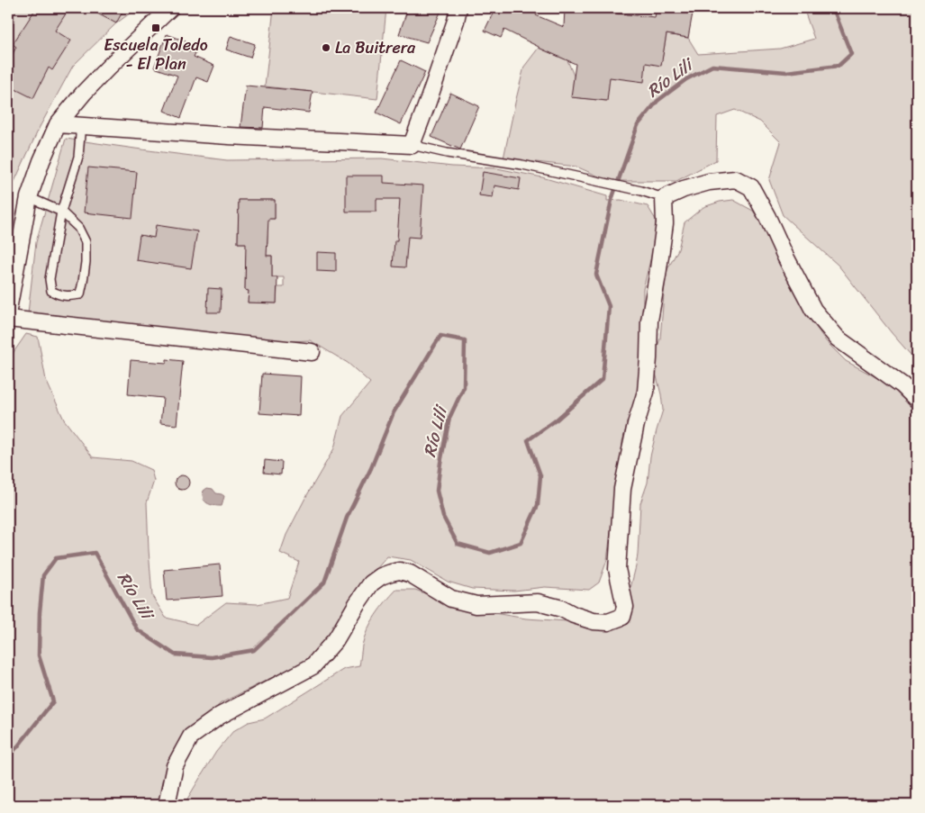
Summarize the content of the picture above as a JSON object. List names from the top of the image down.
{
  "water": ["Río Lili"],
  "places": {
    "transit": ["Escuela Toledo - El Plan"],
    "other": ["La Buitrera"]
  }
}
